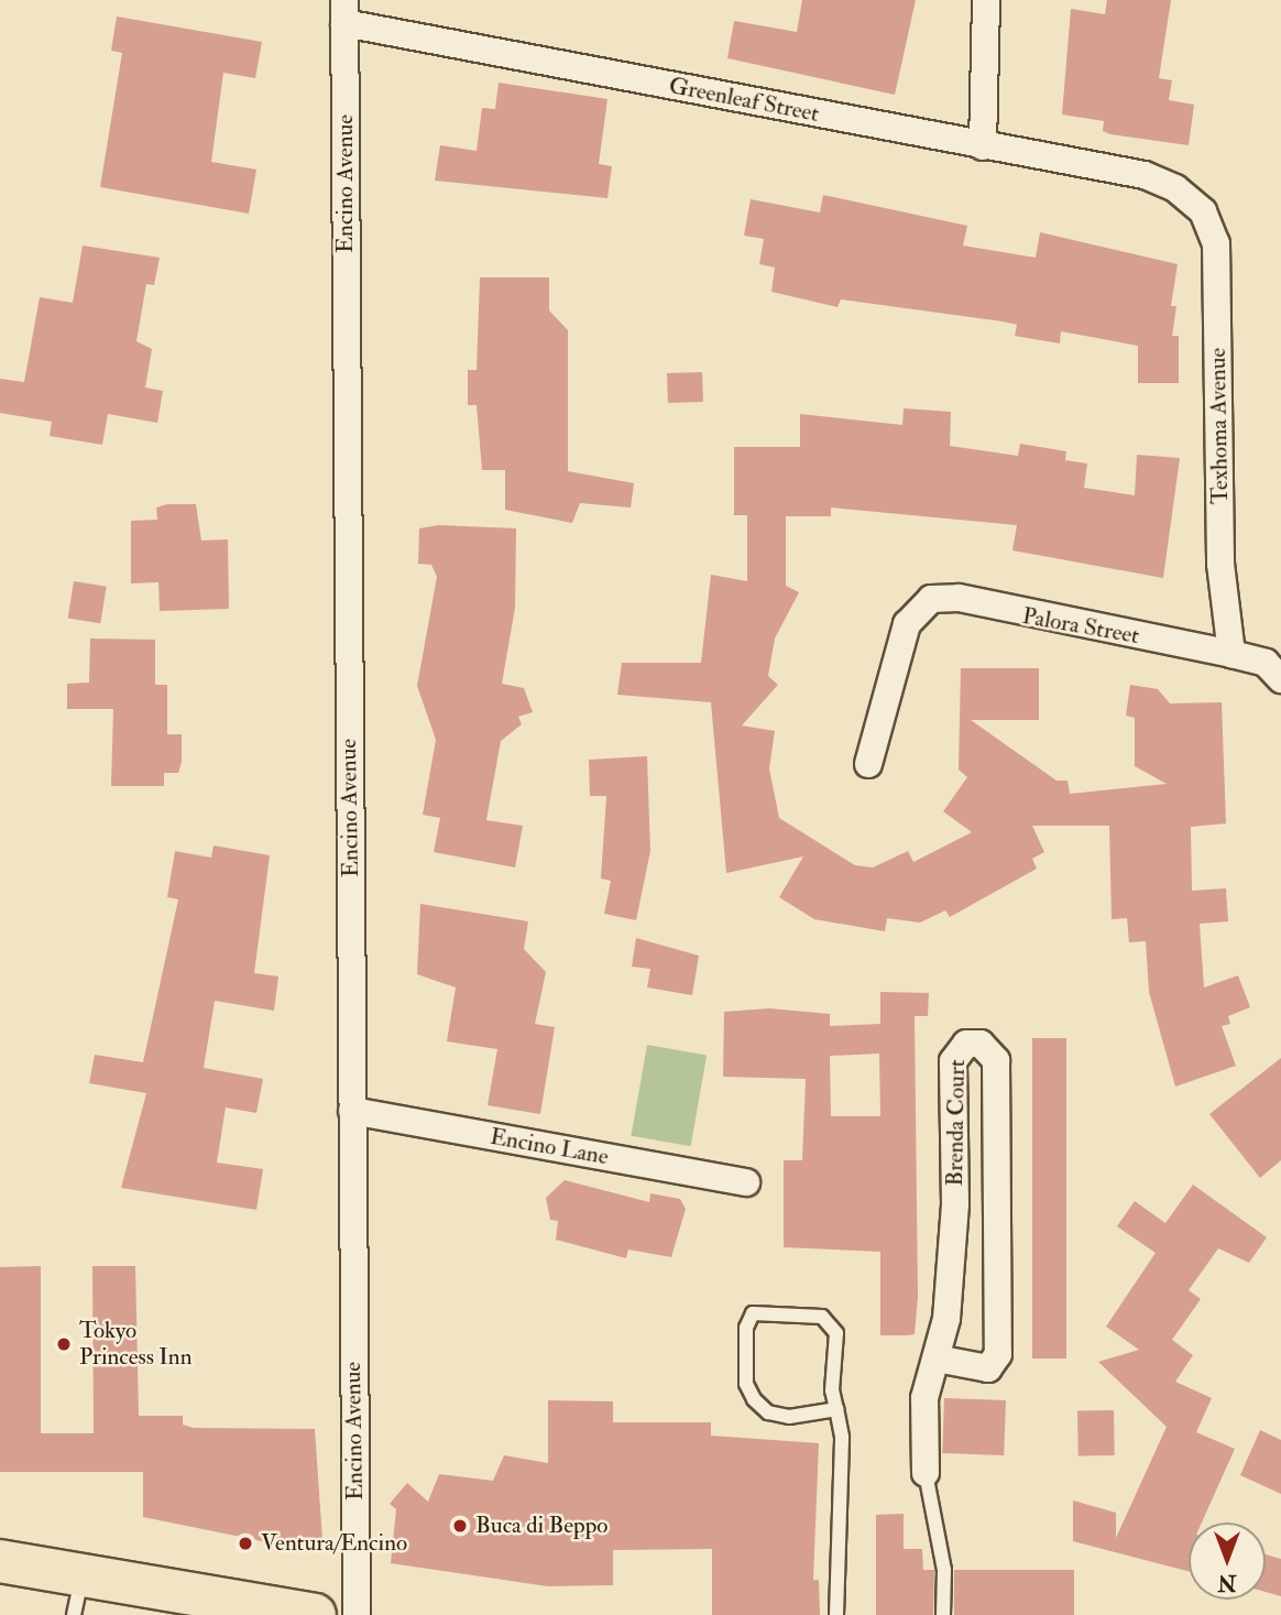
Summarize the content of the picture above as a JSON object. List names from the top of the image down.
{
  "streets": {
    "street": [
      "Greenleaf Street",
      "Encino Avenue",
      "Texhoma Avenue",
      "Palora Street",
      "Brenda Court",
      "Encino Lane"
    ]
  },
  "crossings": [
    ["Greenleaf Street", "Encino Avenue"],
    ["Greenleaf Street", "Texhoma Avenue"],
    ["Encino Avenue", "Encino Lane"],
    ["Texhoma Avenue", "Palora Street"]
  ],
  "places": ["Tokyo Princess Inn", "Buca di Beppo", "Ventura/Encino"],
  "north": "bottom"
}
